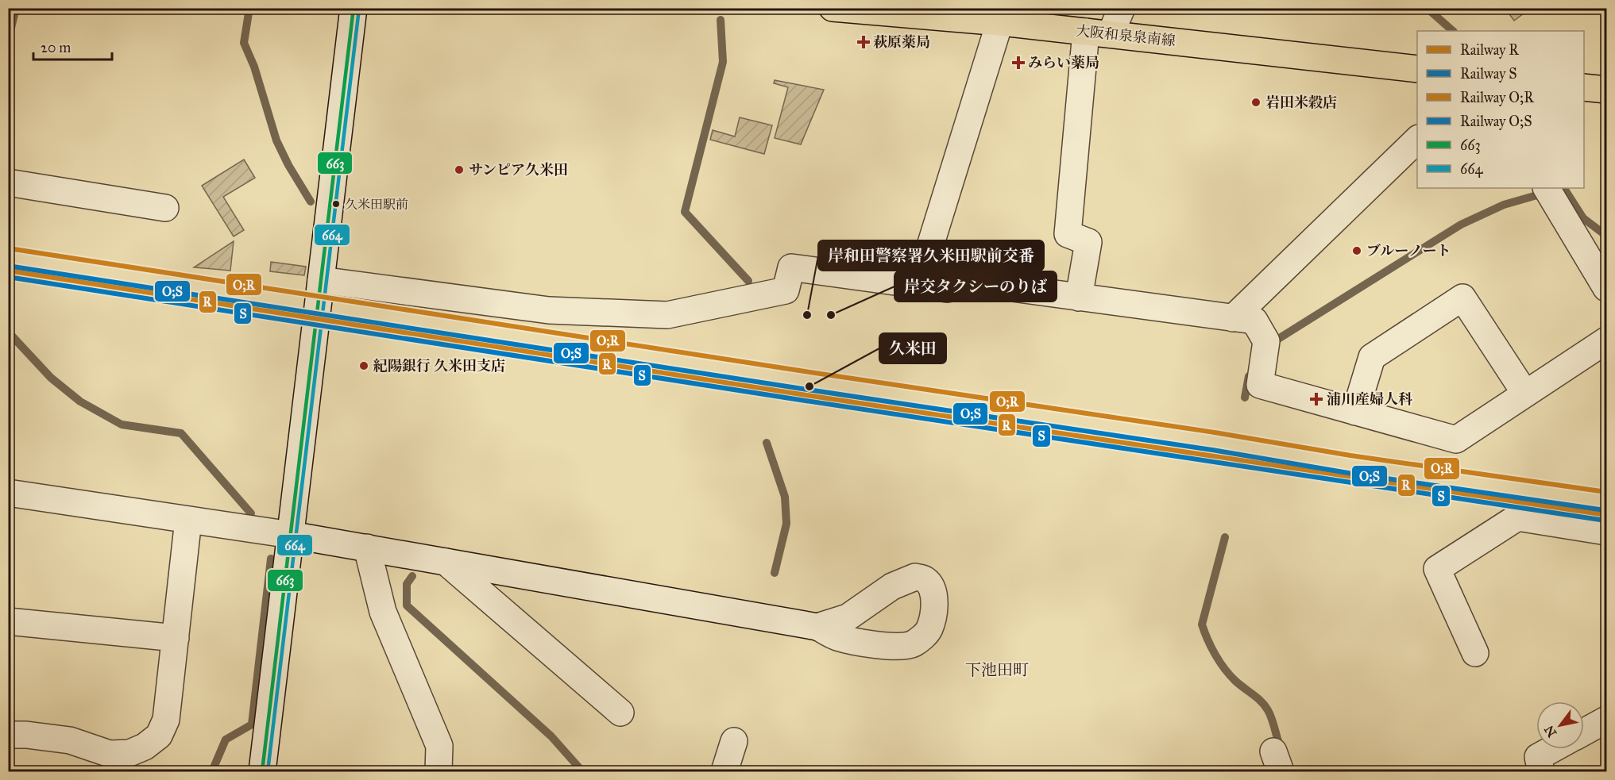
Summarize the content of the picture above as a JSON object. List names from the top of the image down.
{
  "streets": {
    "main road": ["大阪和泉泉南線"]
  },
  "districts": ["下池田町"],
  "places": {
    "health": ["萩原薬局", "みらい薬局", "浦川産婦人科"],
    "other": [
      "岩田米穀店",
      "サンピア久米田",
      "久米田駅前",
      "ブルーノート",
      "岸和田警察署久米田駅前交番",
      "岸交タクシーのりば",
      "紀陽銀行 久米田支店",
      "久米田"
    ]
  },
  "lines": [
    "transit line 663",
    "transit line 664",
    "rail line O;R",
    "rail line O;S",
    "rail line R",
    "rail line S"
  ],
  "legend": [
    "Railway R",
    "Railway S",
    "Railway O;R",
    "Railway O;S",
    "663",
    "664"
  ],
  "scale_bar": "20 m",
  "north": "bottom left"
}
